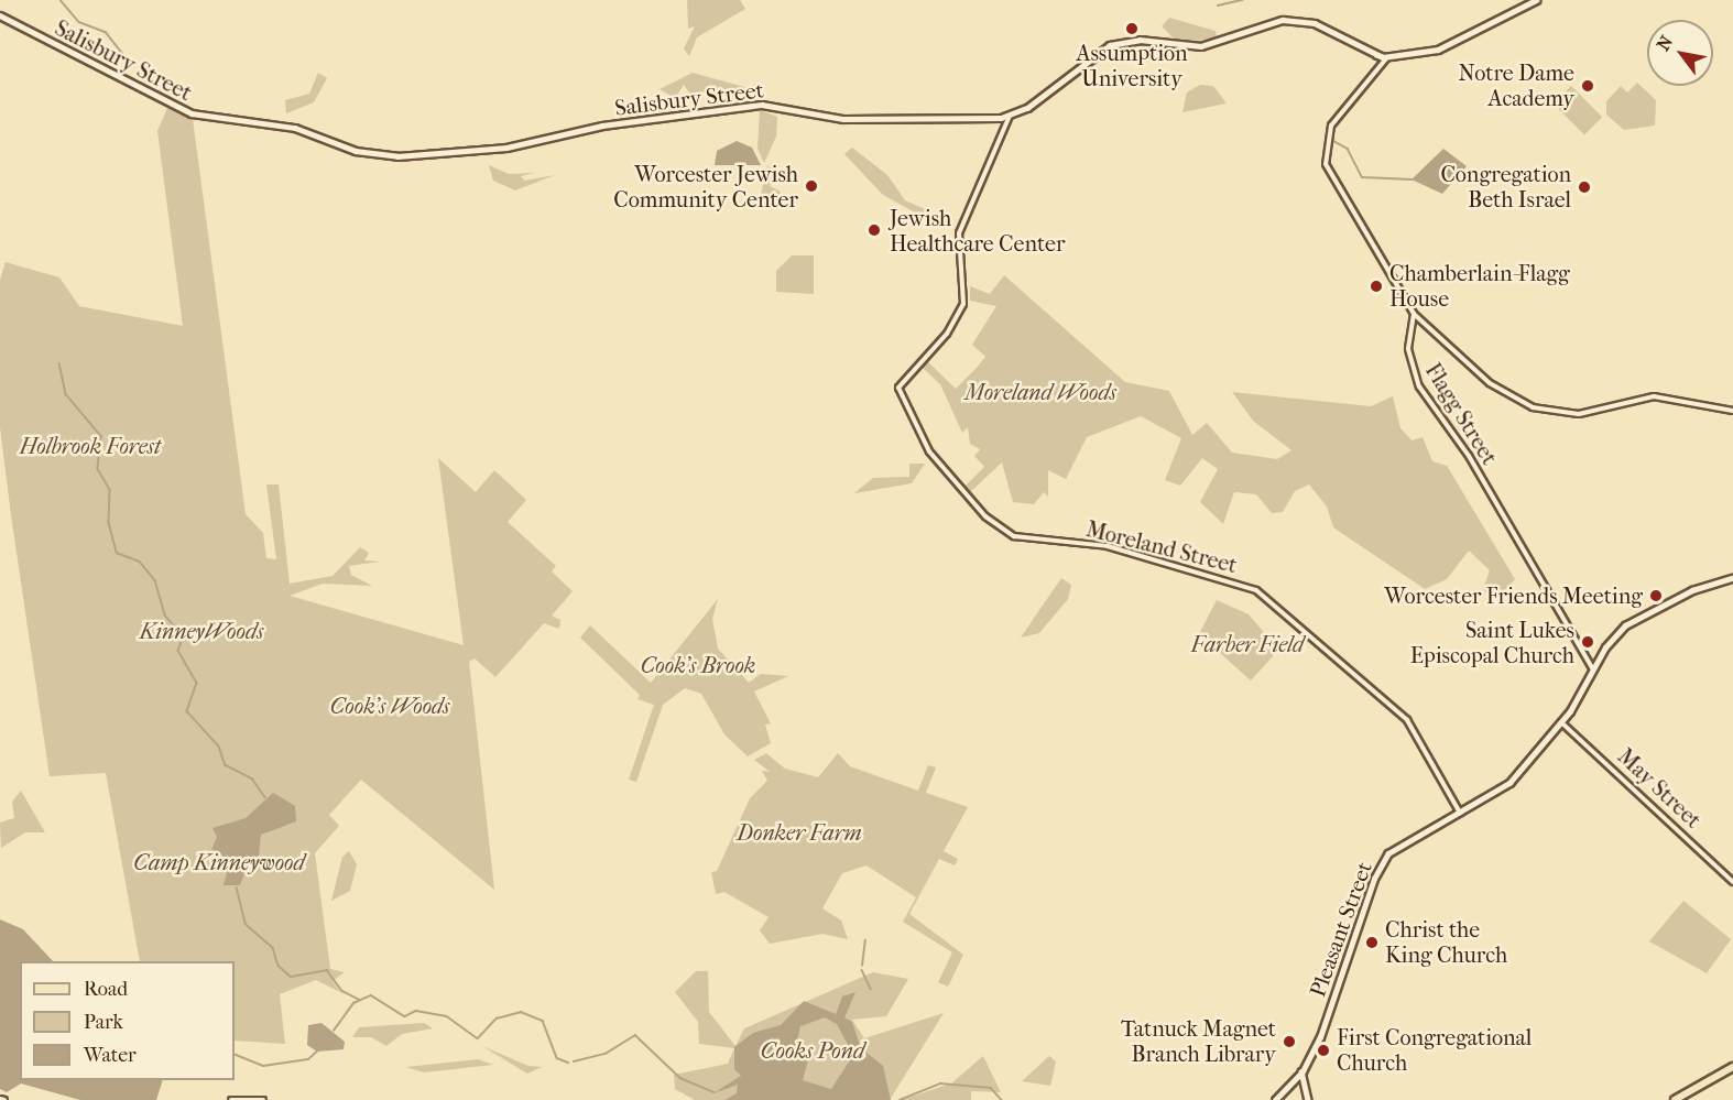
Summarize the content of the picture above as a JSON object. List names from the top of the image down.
{
  "streets": {
    "main road": ["Salisbury Street", "Pleasant Street"],
    "street": ["Flagg Street", "Moreland Street", "May Street"]
  },
  "crossings": [
    ["Salisbury Street", "Moreland Street"],
    ["Flagg Street", "Pleasant Street"],
    ["Moreland Street", "Pleasant Street"],
    ["May Street", "Pleasant Street"]
  ],
  "parks": [
    "Moreland Woods",
    "Holbrook Forest",
    "KinneyWoods",
    "Farber Field",
    "Cook's Brook",
    "Cook's Woods",
    "Donker Farm",
    "Camp Kinneywood",
    "Cooks Pond"
  ],
  "places": [
    "Assumption University",
    "Notre Dame Academy",
    "Worcester Jewish Community Center",
    "Congregation Beth Israel",
    "Jewish Healthcare Center",
    "Chamberlain-Flagg House",
    "Worcester Friends Meeting",
    "Saint Lukes Episcopal Church",
    "Christ the King Church",
    "Tatnuck Magnet Branch Library",
    "First Congregational Church"
  ],
  "legend": ["Road", "Park", "Water"],
  "north": "top left"
}
